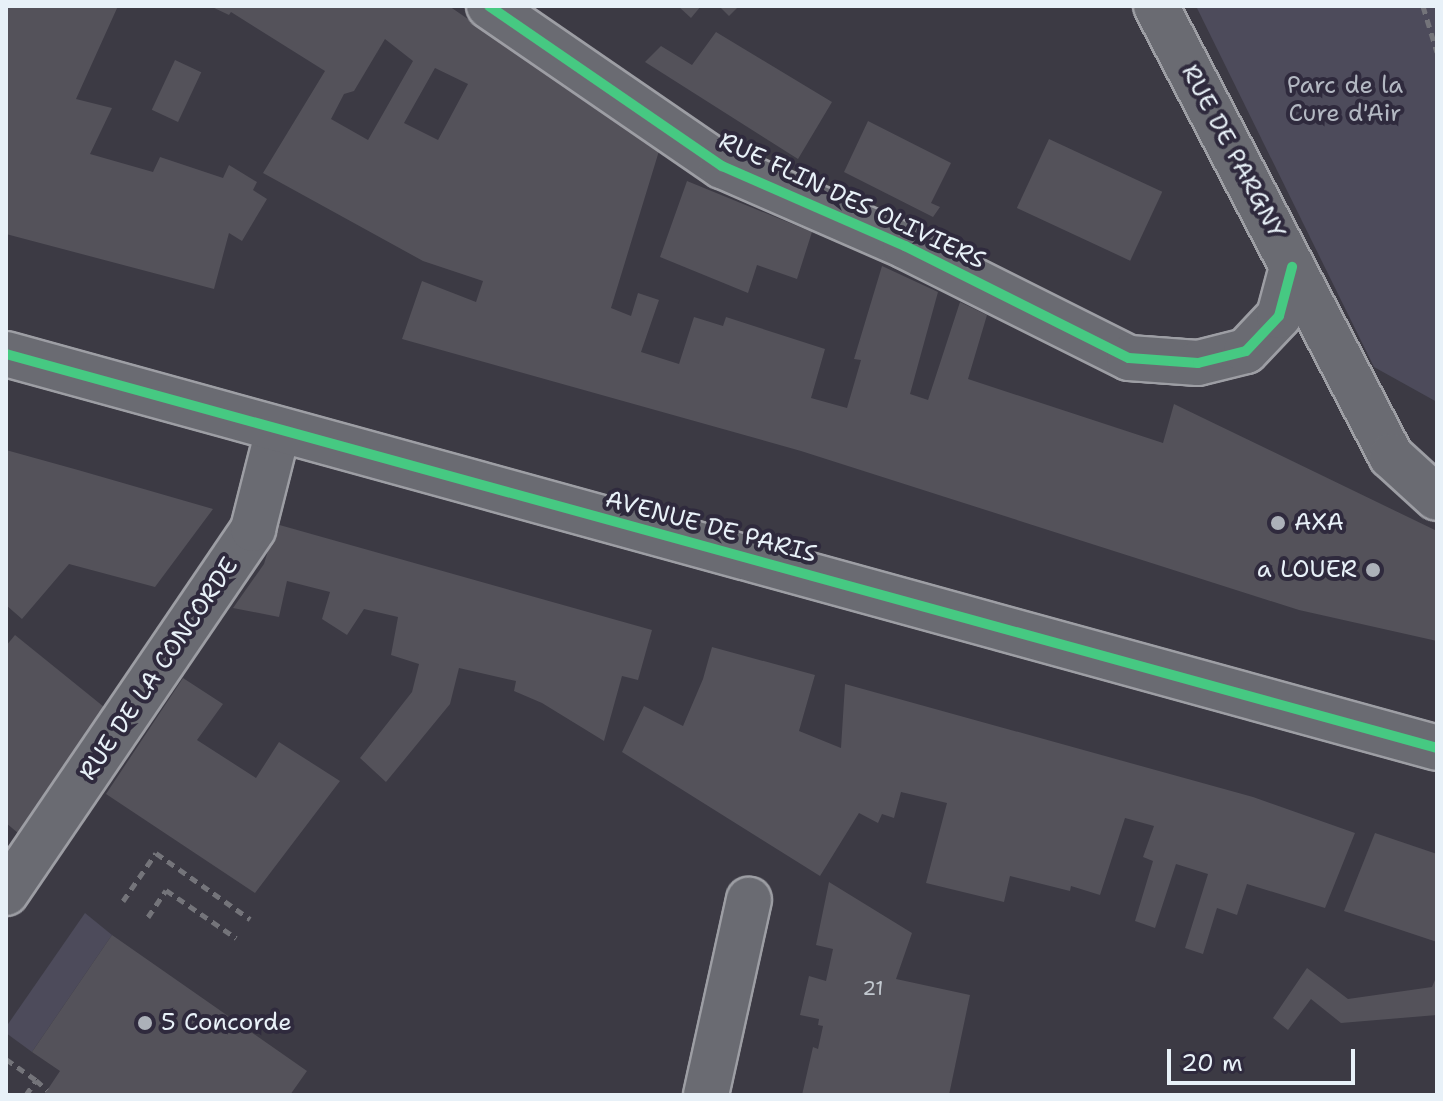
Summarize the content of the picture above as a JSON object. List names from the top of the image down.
{
  "streets": {
    "street": [
      "RUE DE PARGNY",
      "RUE FLIN DES OLIVIERS",
      "AVENUE DE PARIS",
      "RUE DE LA CONCORDE"
    ]
  },
  "crossings": [
    ["RUE DE PARGNY", "RUE FLIN DES OLIVIERS"],
    ["AVENUE DE PARIS", "RUE DE LA CONCORDE"]
  ],
  "parks": ["Parc de la Cure d'Air"],
  "places": ["AXA", "a LOUER", "5 Concorde"],
  "house_numbers": ["21"],
  "scale_bar": "20 m"
}
